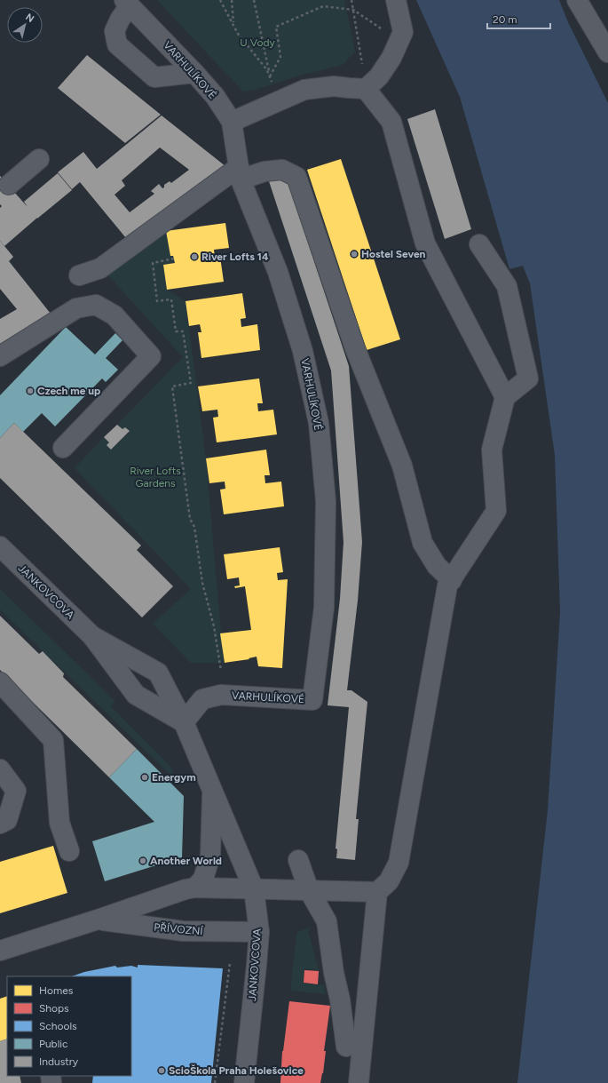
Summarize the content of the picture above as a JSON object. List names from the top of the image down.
{
  "streets": {
    "street": ["VARHULÍKOVÉ", "JANKOVCOVA", "PŘÍVOZNÍ"]
  },
  "crossings": [
    ["VARHULÍKOVÉ", "JANKOVCOVA"],
    ["JANKOVCOVA", "PŘÍVOZNÍ"]
  ],
  "parks": ["U Vody", "River Lofts Gardens"],
  "places": [
    "Hostel Seven",
    "River Lofts 14",
    "Czech me up",
    "Energym",
    "Another World",
    "ScioŠkola Praha Holešovice"
  ],
  "legend": [
    "Homes",
    "Shops",
    "Schools",
    "Public",
    "Industry"
  ],
  "scale_bar": "20 m",
  "north": "top right"
}
